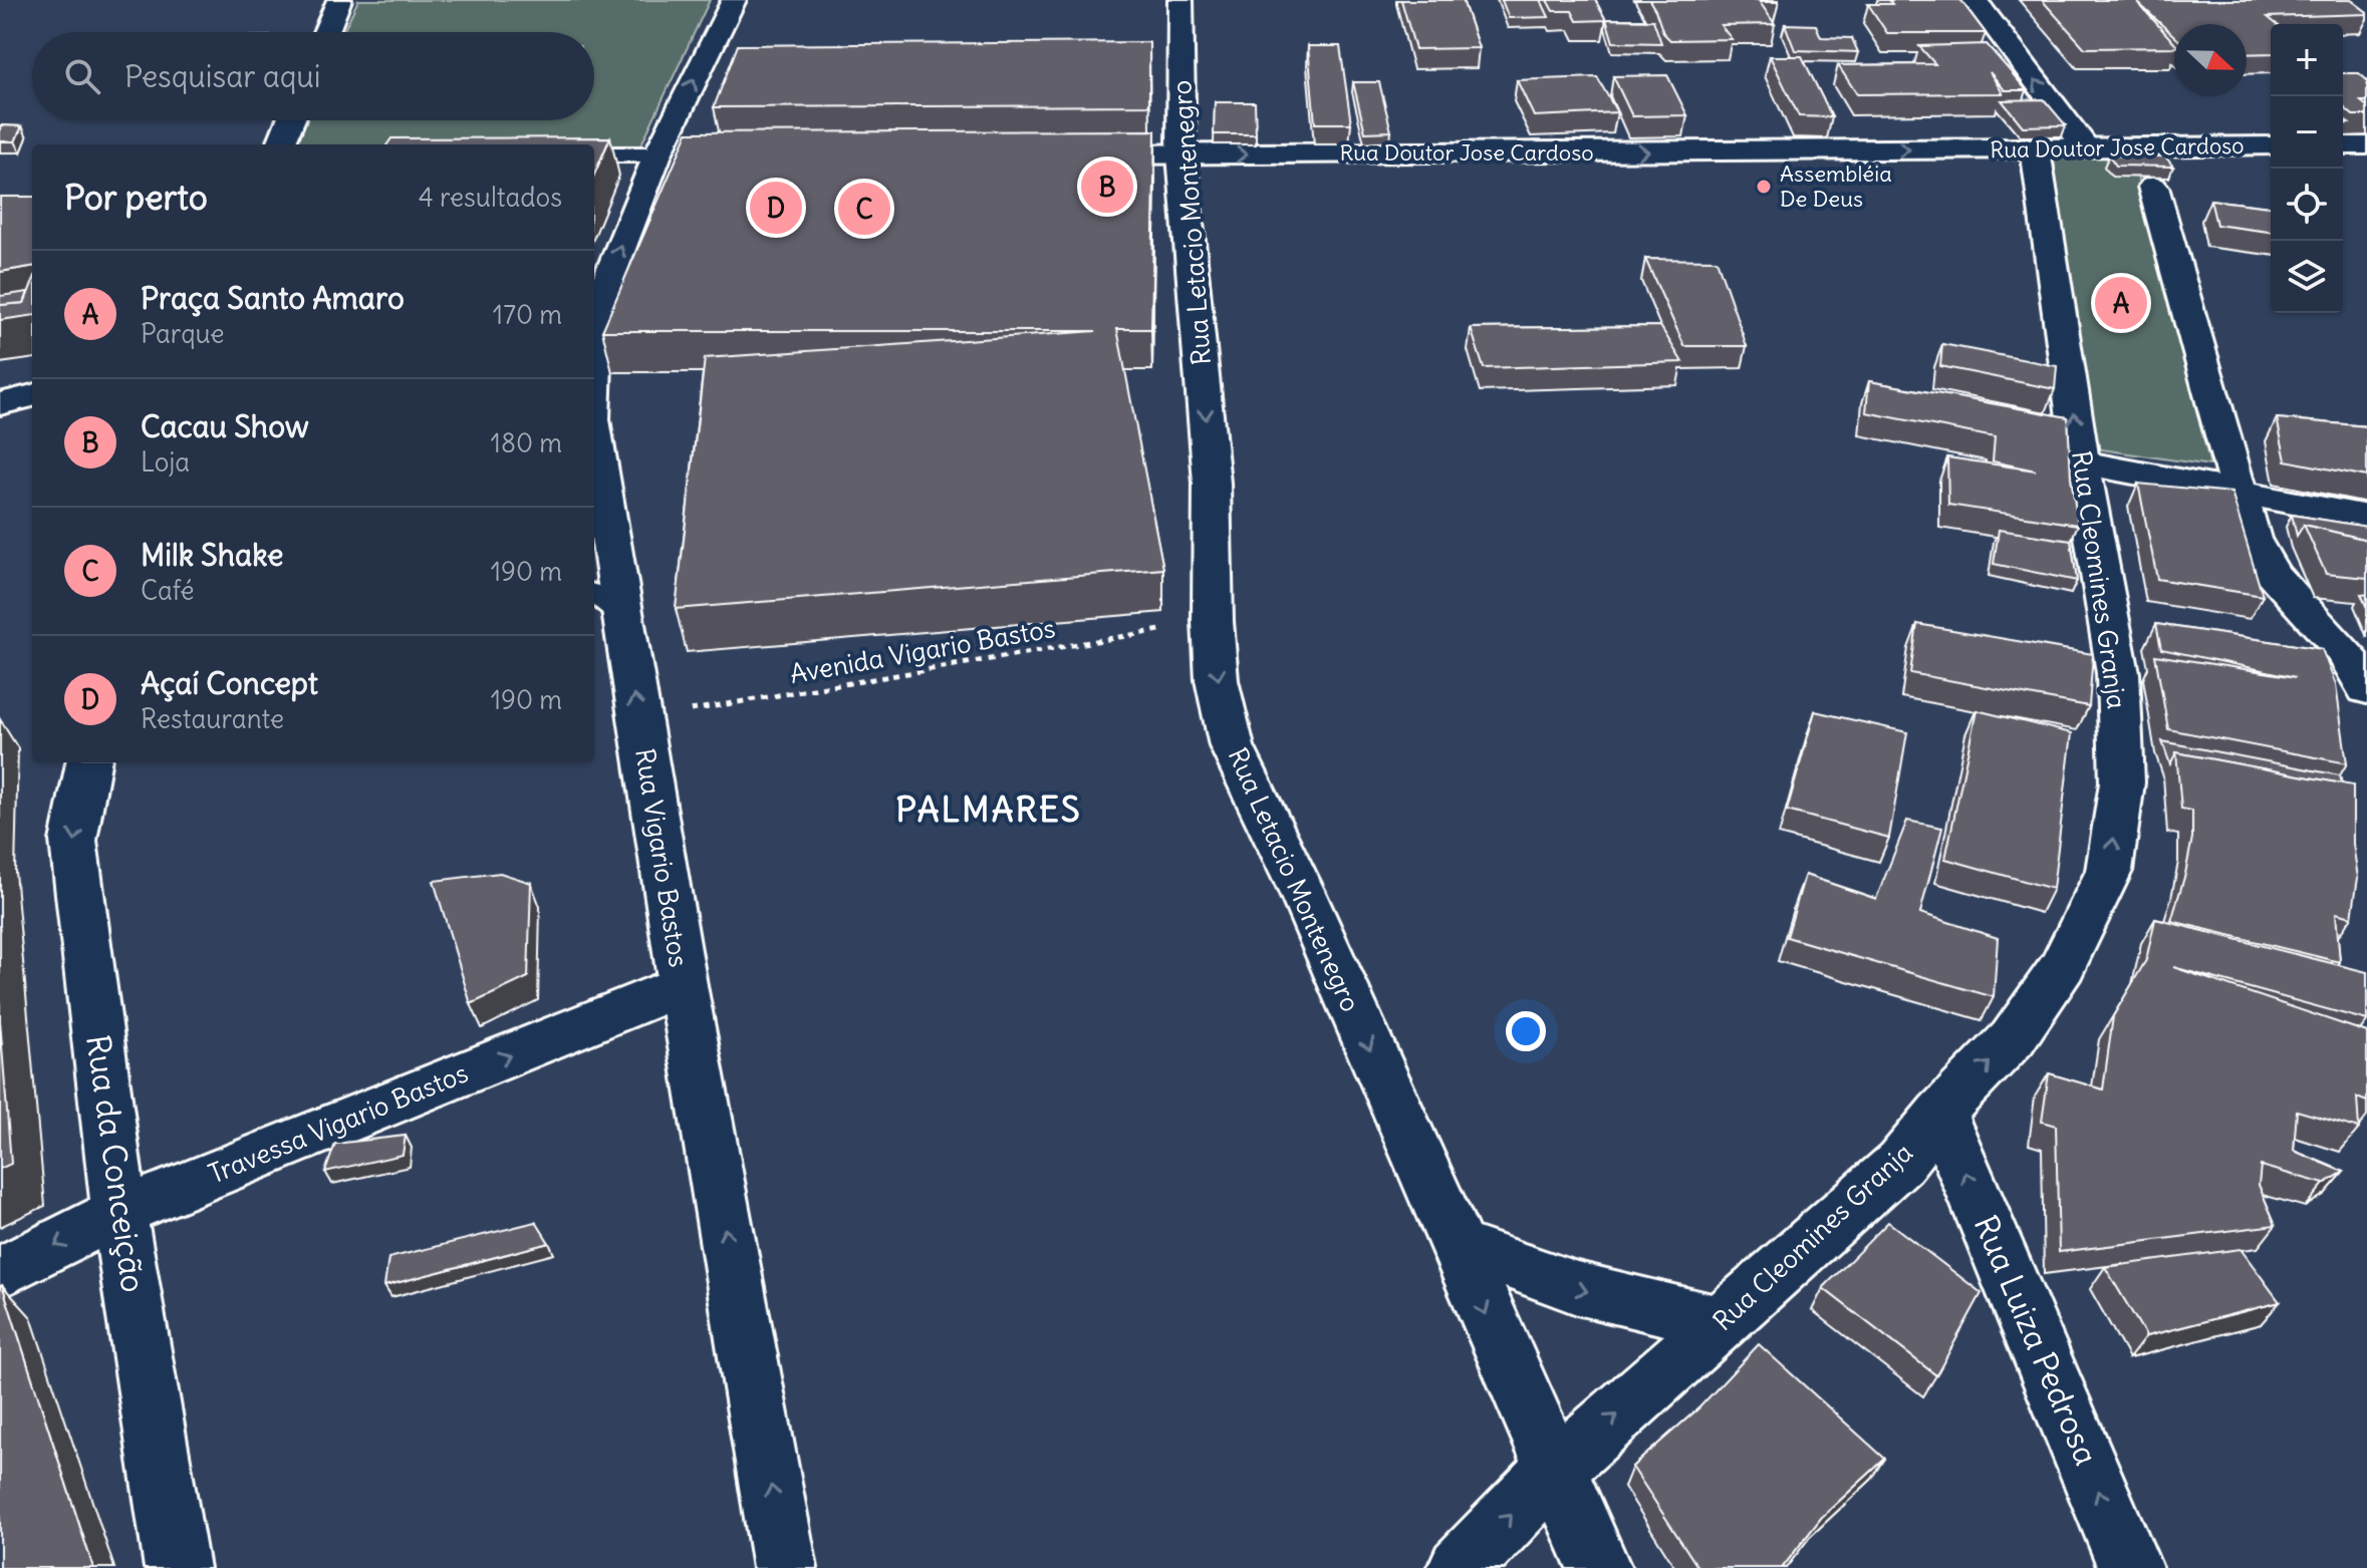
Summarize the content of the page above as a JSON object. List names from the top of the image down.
{
  "streets": {
    "street": [
      "Rua Doutor Jose Cardoso",
      "Rua Letacio Montenegro",
      "Rua Cleomines Granja",
      "Rua Vigario Bastos",
      "Travessa Vigario Bastos",
      "Rua da Conceição",
      "Rua Luiza Pedrosa"
    ],
    "path": ["Avenida Vigario Bastos"]
  },
  "crossings": [
    ["Rua Doutor Jose Cardoso", "Rua Letacio Montenegro"],
    ["Rua Doutor Jose Cardoso", "Rua Cleomines Granja"],
    ["Rua Letacio Montenegro", "Rua Cleomines Granja"],
    ["Rua Letacio Montenegro", "Avenida Vigario Bastos"],
    ["Rua Cleomines Granja", "Rua Luiza Pedrosa"],
    ["Avenida Vigario Bastos", "Rua Vigario Bastos"],
    ["Rua Vigario Bastos", "Travessa Vigario Bastos"],
    ["Travessa Vigario Bastos", "Rua da Conceição"]
  ],
  "one_way": [
    "Rua Doutor Jose Cardoso",
    "Rua Letacio Montenegro",
    "Rua Cleomines Granja",
    "Rua Vigario Bastos",
    "Rua da Conceição",
    "Rua Luiza Pedrosa"
  ],
  "districts": ["PALMARES"],
  "places": ["Assembléia De Deus"],
  "north": "right",
  "page": {
    "map_buttons": ["+", "−"],
    "search": "Pesquisar aqui",
    "heading": ["Por perto", "4 resultados"],
    "pins": [
      "B",
      "D",
      "C",
      "A"
    ],
    "list": [
      {
        "mark": "A",
        "name": "Praça Santo Amaro",
        "note": "Parque",
        "value": "170 m"
      },
      {
        "mark": "B",
        "name": "Cacau Show",
        "note": "Loja",
        "value": "180 m"
      },
      {
        "mark": "C",
        "name": "Milk Shake",
        "note": "Café",
        "value": "190 m"
      },
      {
        "mark": "D",
        "name": "Açaí Concept",
        "note": "Restaurante",
        "value": "190 m"
      }
    ]
  }
}
